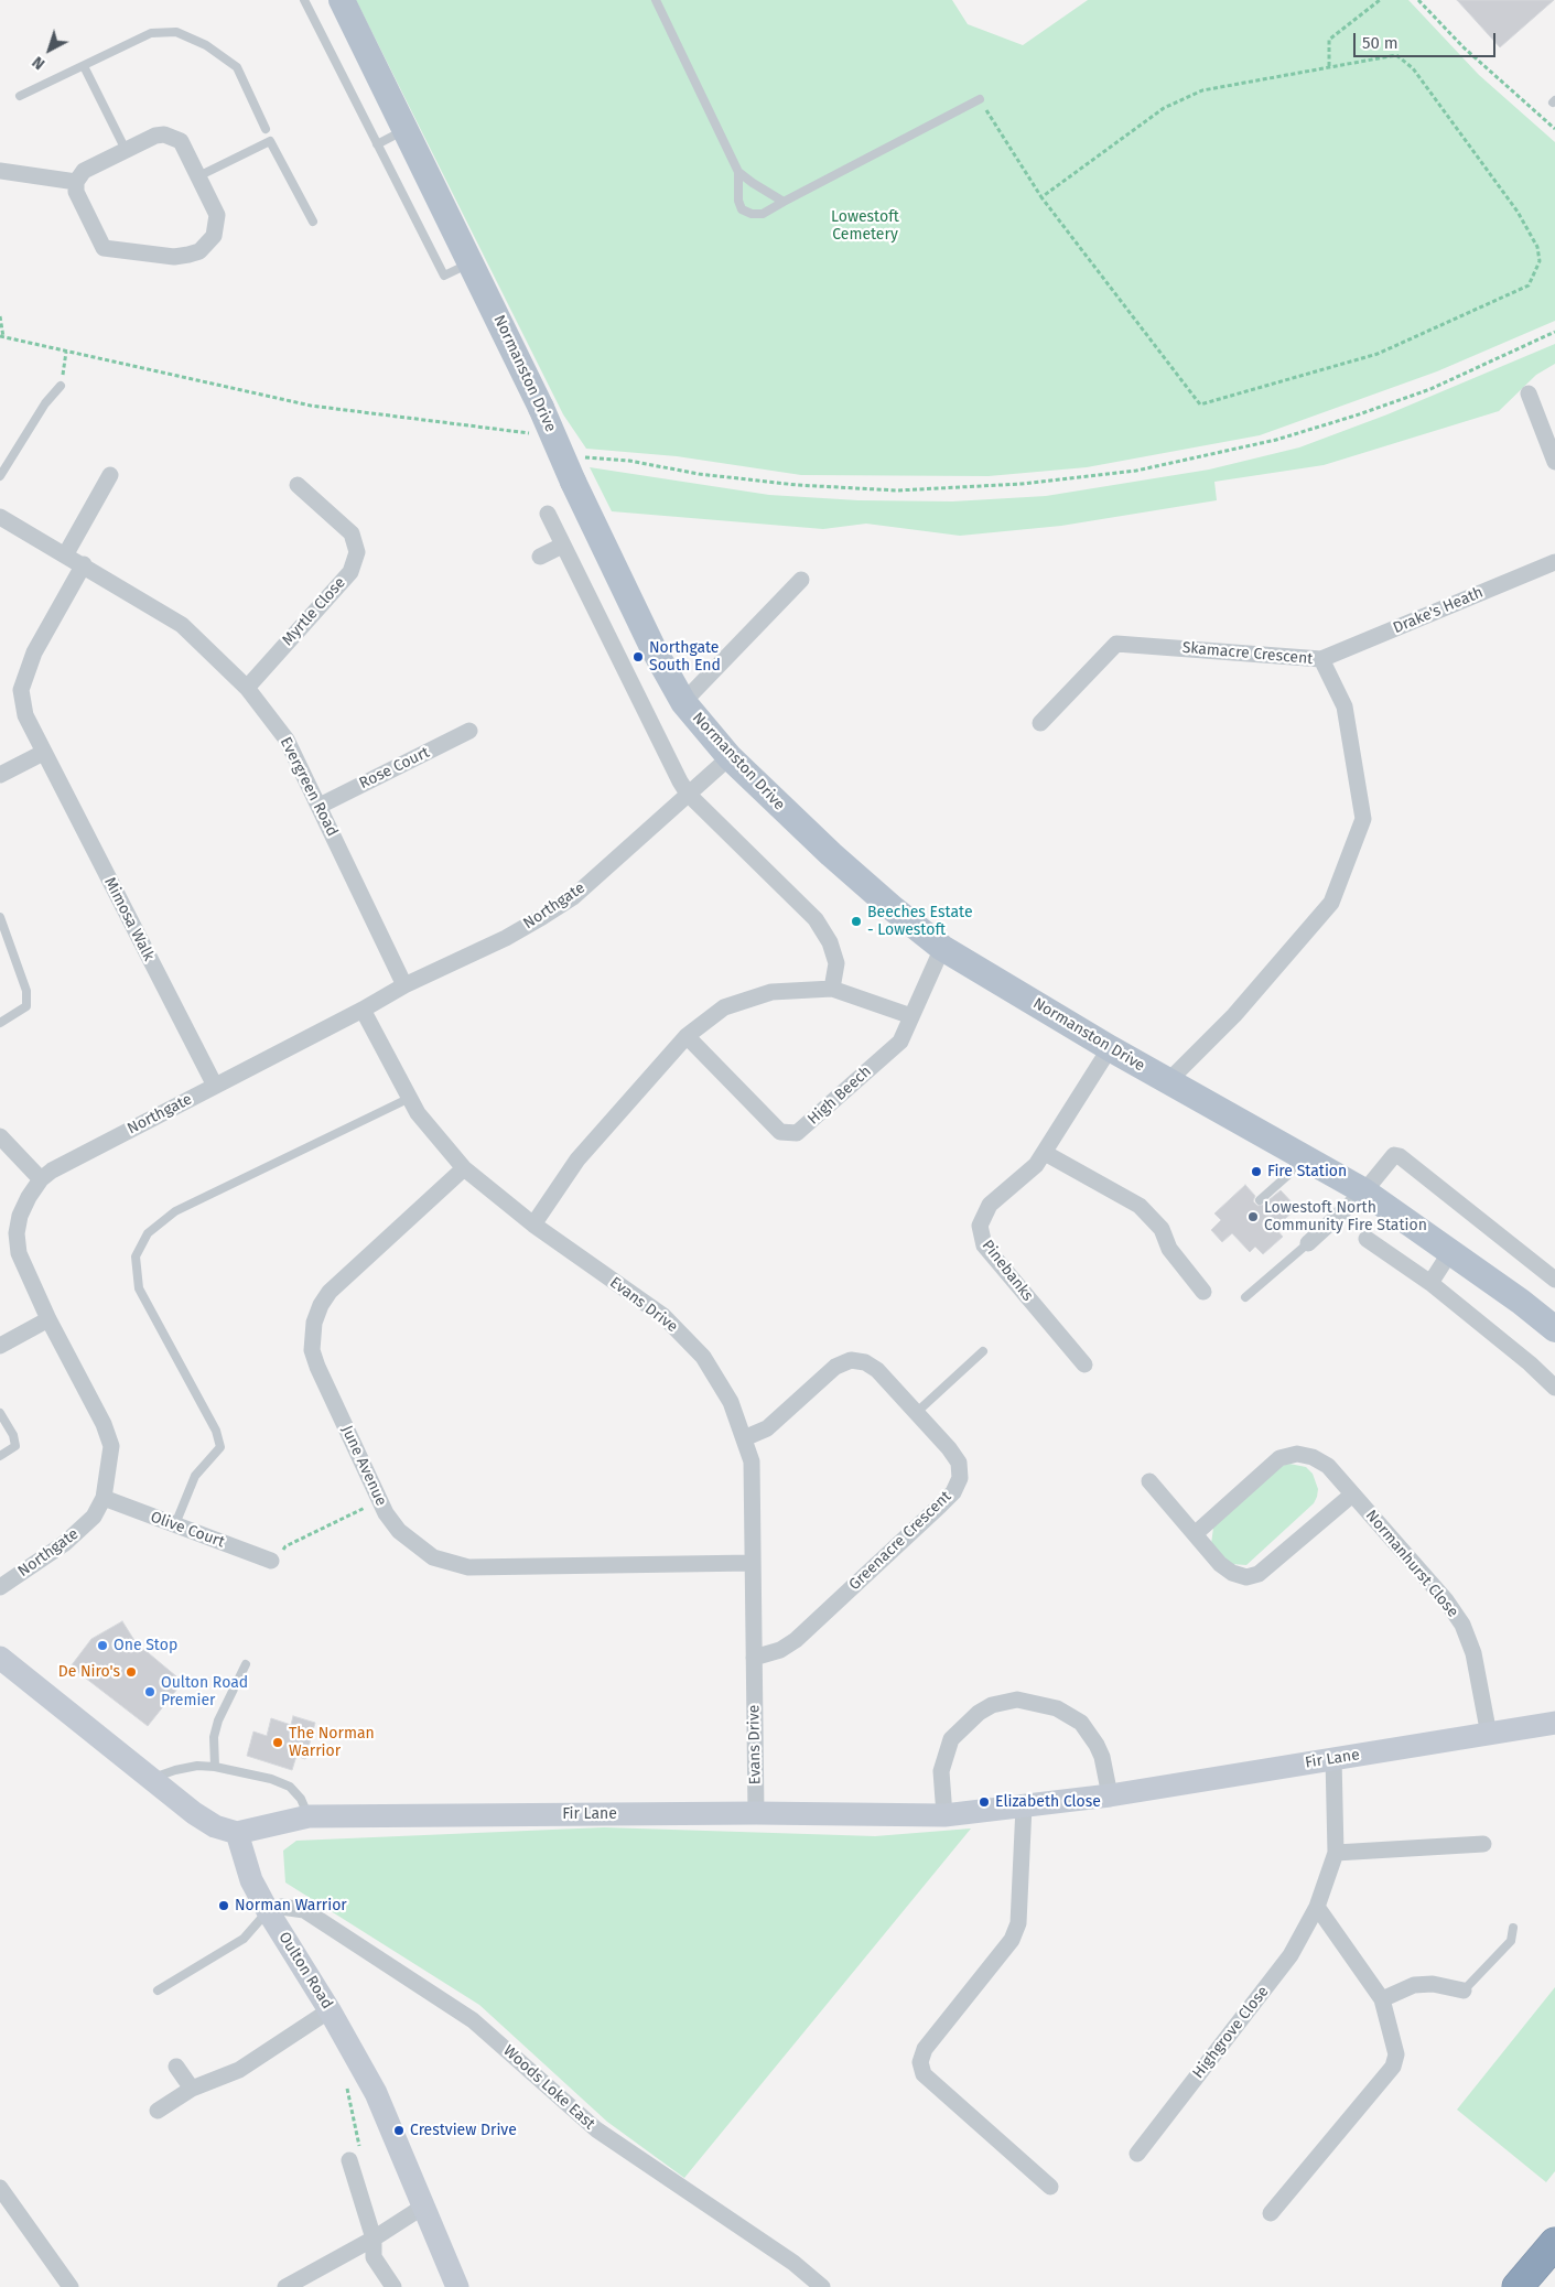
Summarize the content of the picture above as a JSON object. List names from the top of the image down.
{
  "streets": {
    "main road": ["Normanston Drive"],
    "street": [
      "Drake's Heath",
      "Myrtle Close",
      "Skamacre Crescent",
      "Rose Court",
      "Evergreen Road",
      "Northgate",
      "Mimosa Walk",
      "High Beech",
      "Pinebanks",
      "Evans Drive",
      "June Avenue",
      "Olive Court",
      "Greenacre Crescent",
      "Normanhurst Close",
      "Fir Lane",
      "Oulton Road",
      "Highgrove Close",
      "Woods Loke East"
    ]
  },
  "crossings": [
    ["Normanston Drive", "Skamacre Crescent"],
    ["Normanston Drive", "Northgate"],
    ["Normanston Drive", "High Beech"],
    ["Normanston Drive", "Pinebanks"],
    ["Drake's Heath", "Skamacre Crescent"],
    ["Myrtle Close", "Evergreen Road"],
    ["Rose Court", "Evergreen Road"],
    ["Evergreen Road", "Northgate"],
    ["Evergreen Road", "Mimosa Walk"],
    ["Northgate", "Mimosa Walk"],
    ["Northgate", "Evans Drive"],
    ["Northgate", "Olive Court"],
    ["Evans Drive", "June Avenue"],
    ["Evans Drive", "Greenacre Crescent"],
    ["Evans Drive", "Fir Lane"],
    ["Normanhurst Close", "Fir Lane"],
    ["Fir Lane", "Oulton Road"],
    ["Fir Lane", "Highgrove Close"],
    ["Oulton Road", "Woods Loke East"]
  ],
  "parks": ["Lowestoft Cemetery"],
  "places": [
    "Northgate South End",
    "Beeches Estate - Lowestoft",
    "Fire Station",
    "Lowestoft North Community Fire Station",
    "One Stop",
    "De Niro's",
    "Oulton Road Premier",
    "The Norman Warrior",
    "Elizabeth Close",
    "Norman Warrior",
    "Crestview Drive"
  ],
  "scale_bar": "50 m",
  "north": "bottom left"
}
